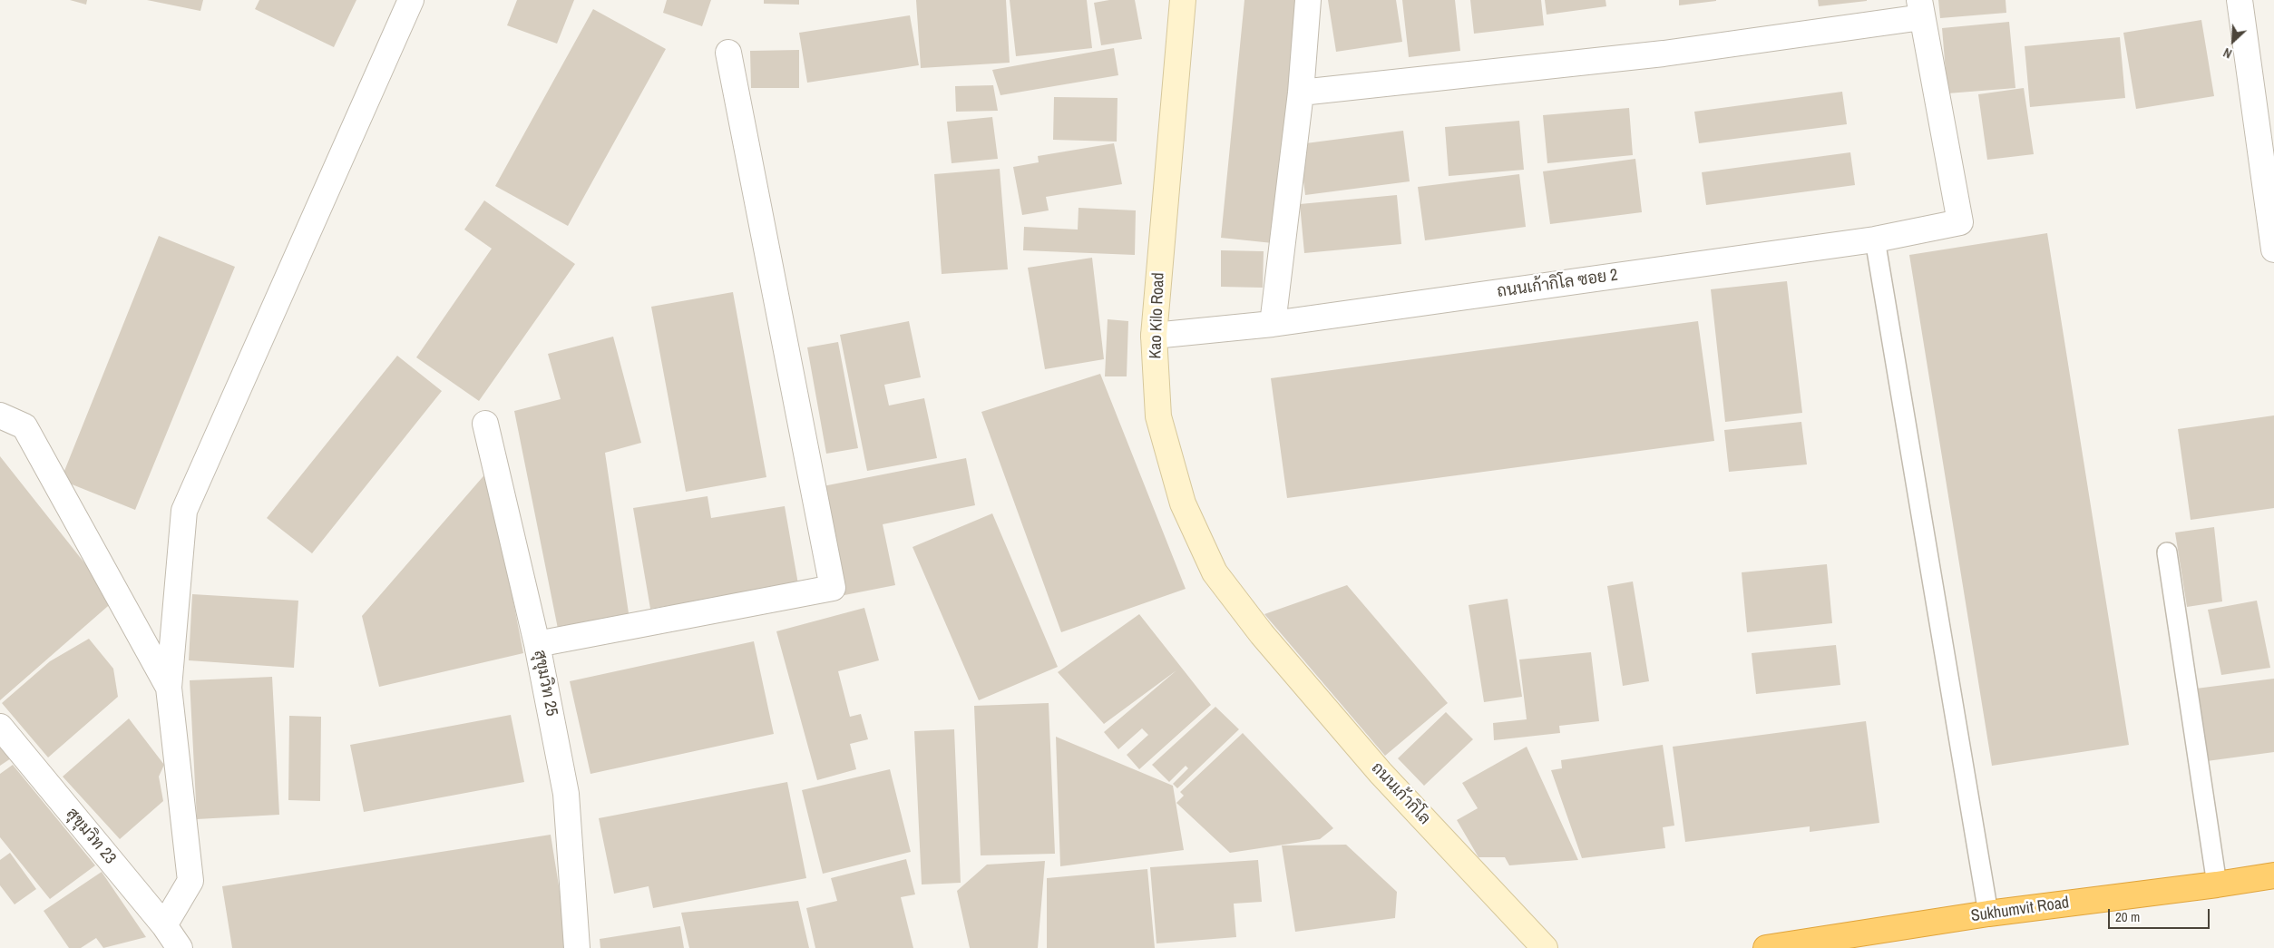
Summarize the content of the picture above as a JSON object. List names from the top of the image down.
{
  "streets": {
    "highway": ["Sukhumvit Road"],
    "main road": ["Kao Kilo Road"],
    "street": ["ถนนเก้ากิโล ซอย 2", "สุขุมวิท 25", "สุขุมวิท 23"]
  },
  "crossings": [
    ["ถนนเก้ากิโล ซอย 2", "Kao Kilo Road"]
  ],
  "scale_bar": "20 m",
  "north": "bottom left"
}
